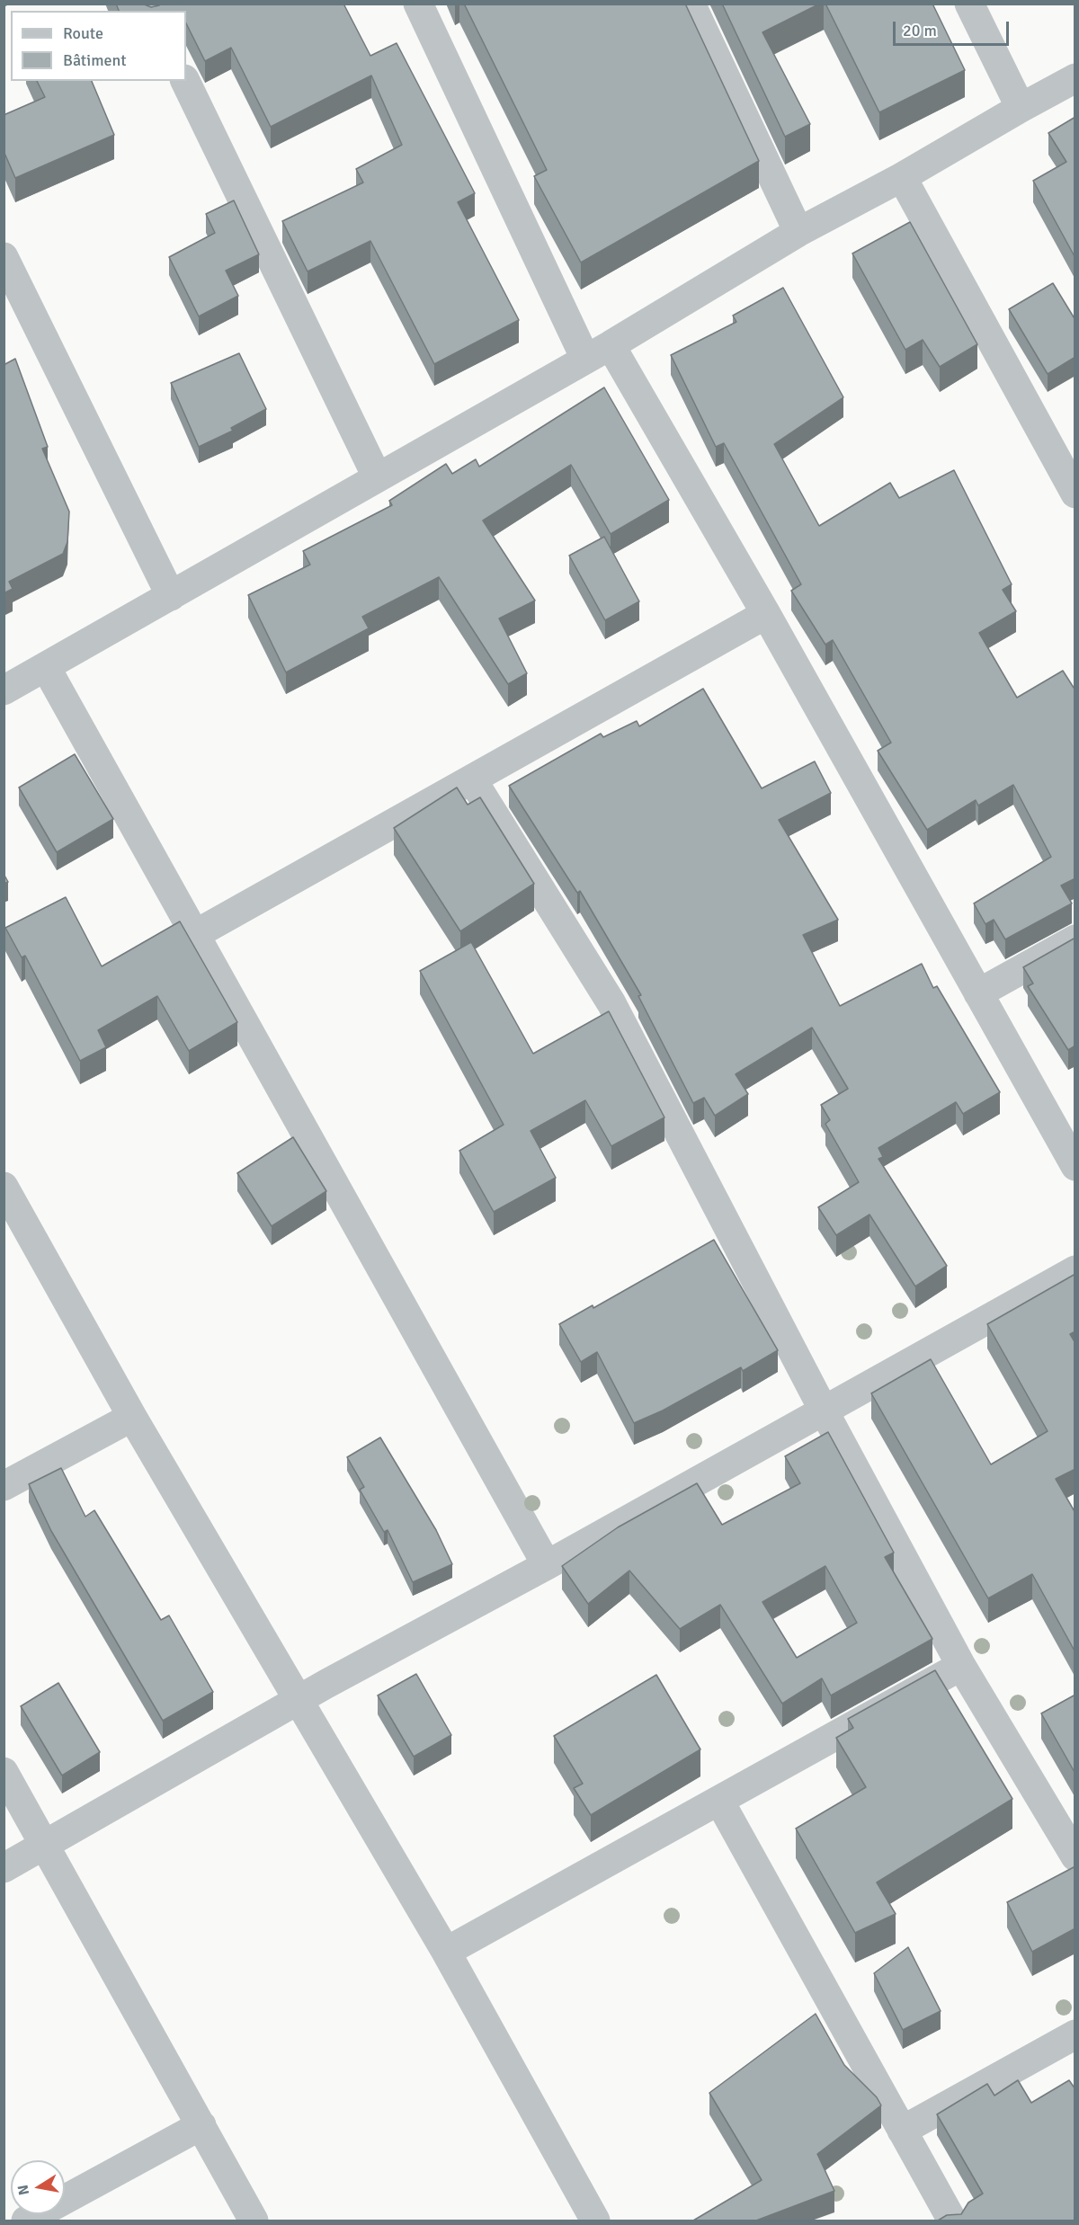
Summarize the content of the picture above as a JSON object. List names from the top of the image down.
{
  "legend": ["Route", "Bâtiment"],
  "scale_bar": "20 m",
  "north": "left"
}
